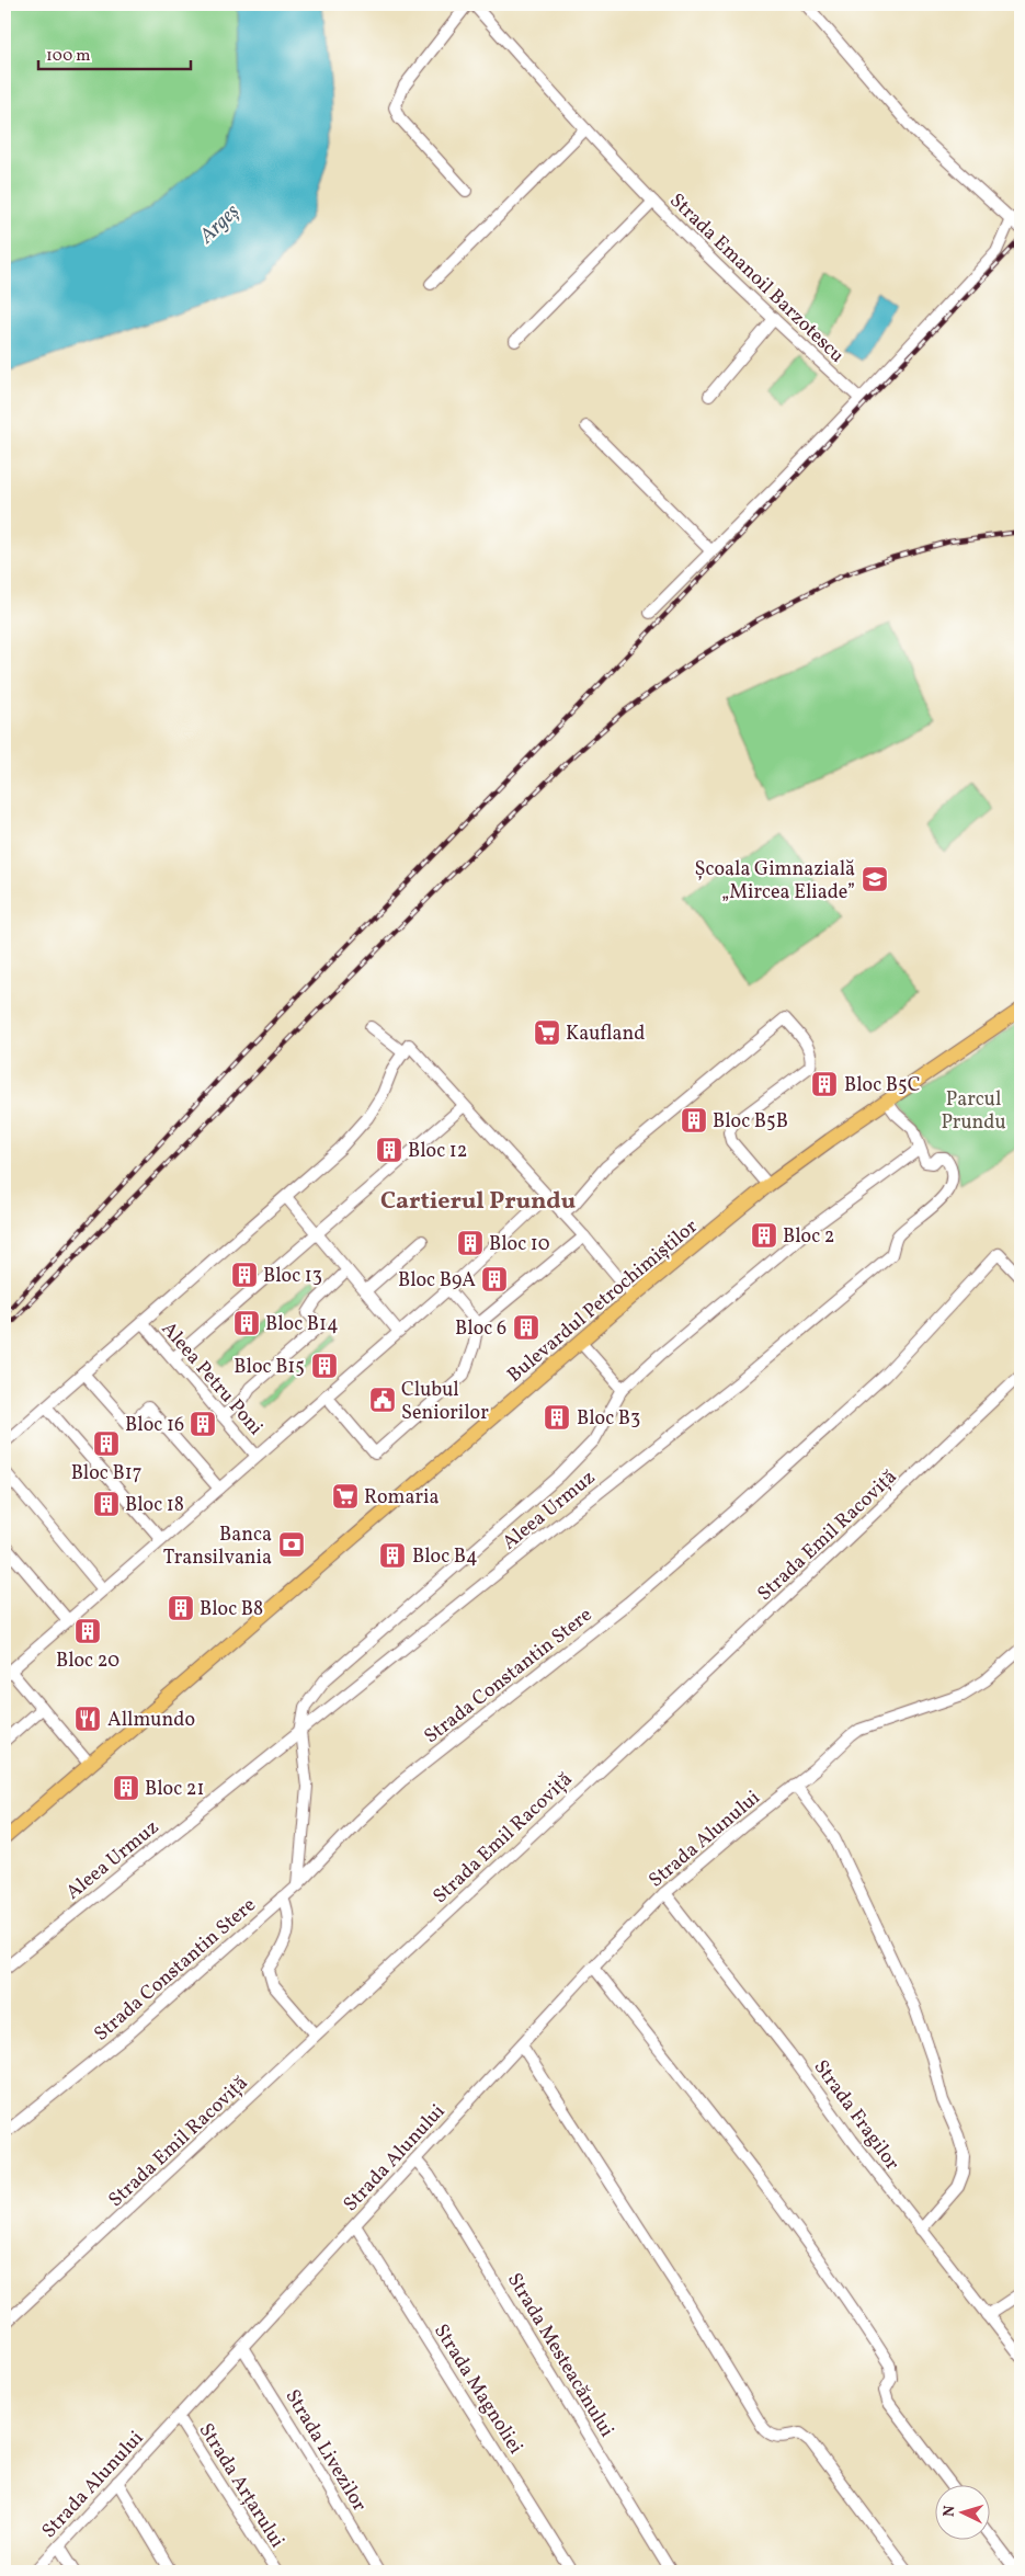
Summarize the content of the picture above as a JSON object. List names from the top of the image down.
{
  "streets": {
    "main road": ["Bulevardul Petrochimiștilor"],
    "street": [
      "Strada Emanoil Barzotescu",
      "Aleea Petru Poni",
      "Aleea Urmuz",
      "Strada Emil Racoviță",
      "Strada Constantin Stere",
      "Strada Alunului",
      "Strada Fragilor",
      "Strada Mesteacănului",
      "Strada Magnoliei",
      "Strada Livezilor",
      "Strada Arțarului"
    ]
  },
  "crossings": [
    ["Strada Alunului", "Strada Fragilor"],
    ["Strada Alunului", "Strada Mesteacănului"],
    ["Strada Alunului", "Strada Magnoliei"],
    ["Strada Alunului", "Strada Livezilor"],
    ["Strada Alunului", "Strada Arțarului"]
  ],
  "districts": ["Cartierul Prundu"],
  "water": ["Argeș"],
  "parks": ["Parcul Prundu"],
  "places": {
    "school or university": ["Școala Gimnazială „Mircea Eliade”"],
    "supermarket": ["Kaufland", "Romaria"],
    "building": [
      "Bloc B5C",
      "Bloc B5B",
      "Bloc 12",
      "Bloc 2",
      "Bloc 10",
      "Bloc 13",
      "Bloc B9A",
      "Bloc B14",
      "Bloc 6",
      "Bloc B15",
      "Bloc B3",
      "Bloc 16",
      "Bloc B17",
      "Bloc 18",
      "Bloc B4",
      "Bloc B8",
      "Bloc 20",
      "Bloc 21"
    ],
    "public building": ["Clubul Seniorilor"],
    "bank": ["Banca Transilvania"],
    "restaurant": ["Allmundo"]
  },
  "scale_bar": "100 m",
  "north": "left"
}
